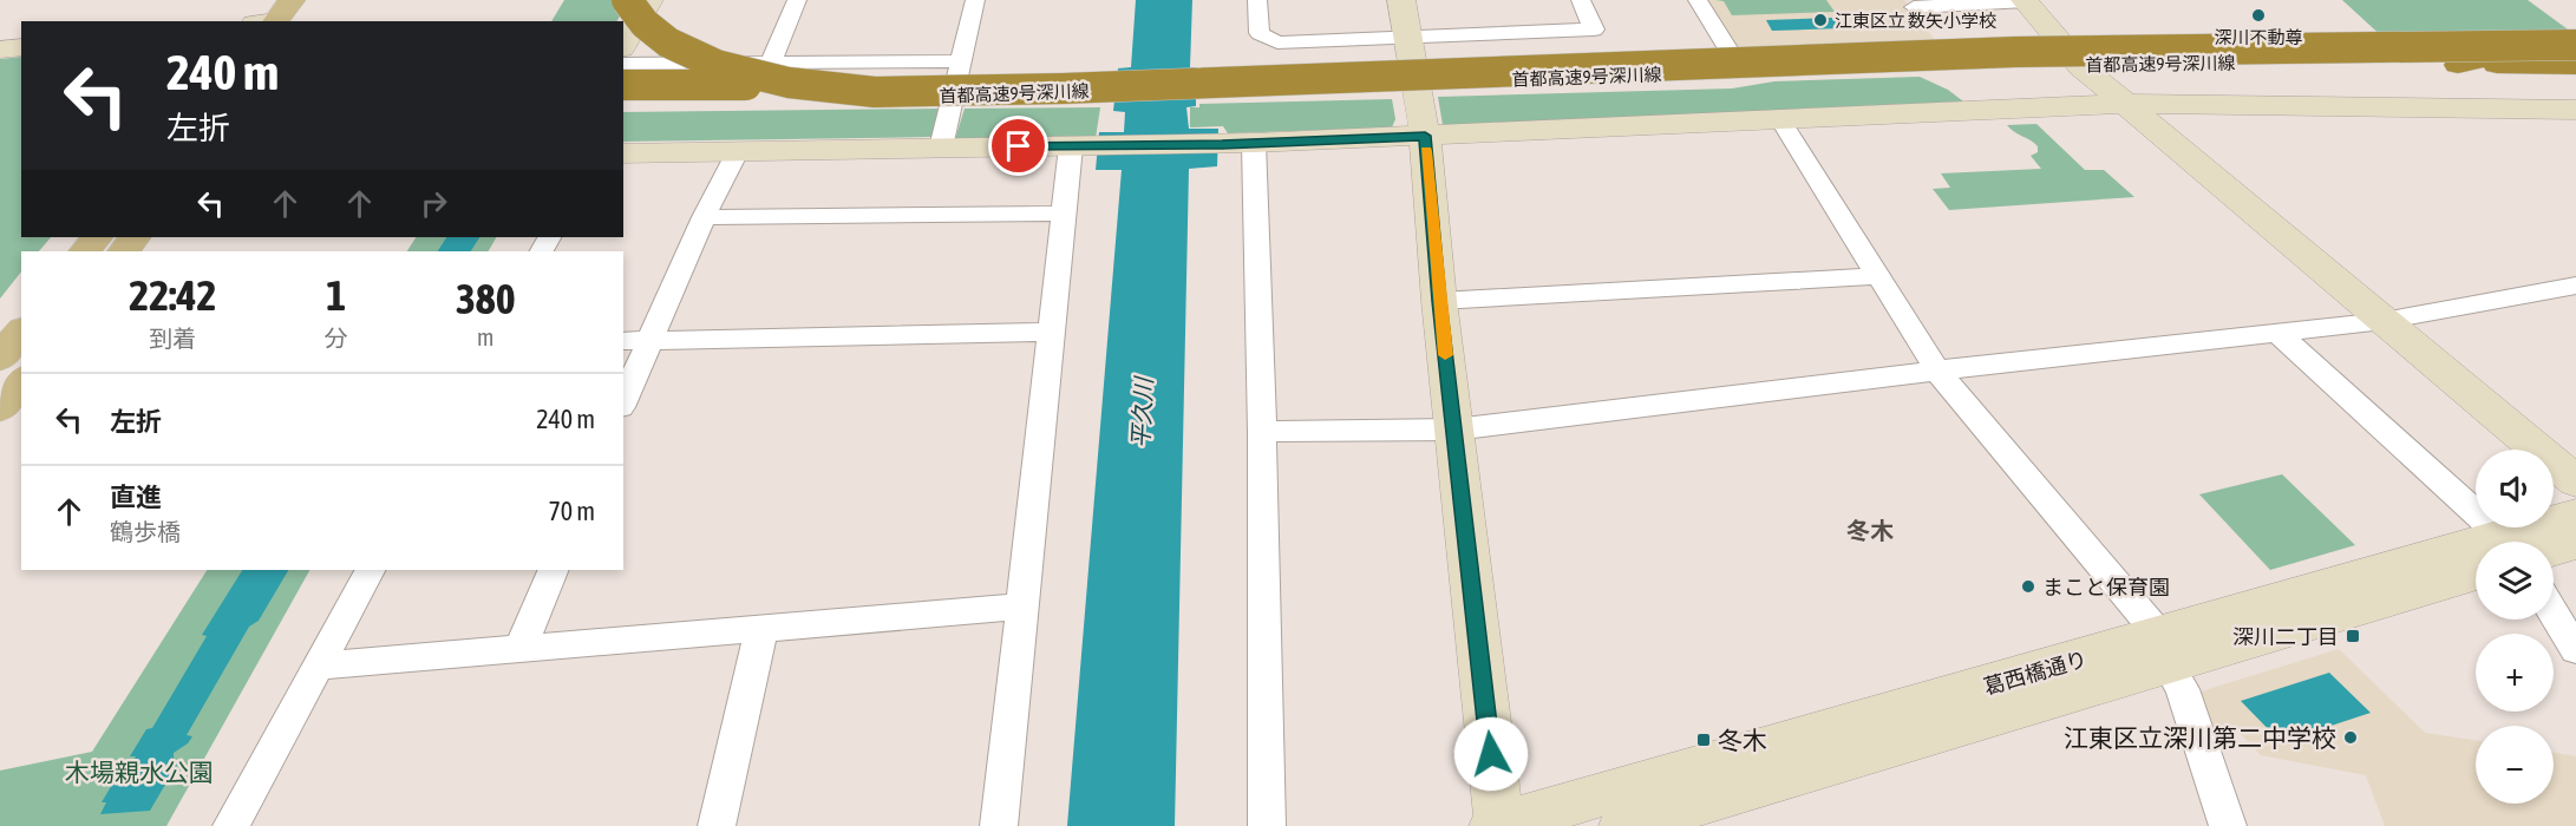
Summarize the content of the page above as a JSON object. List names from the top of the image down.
{
  "streets": {
    "highway": ["首都高速9号深川線"],
    "street": ["葛西橋通り"]
  },
  "districts": ["冬木"],
  "water": ["平久川"],
  "parks": ["木場親水公園"],
  "places": {
    "other": [
      "深川不動尊",
      "江東区立 数矢小学校",
      "まこと保育園",
      "江東区立深川第二中学校"
    ],
    "transit": ["深川二丁目", "冬木"]
  },
  "page": {
    "turn": ["240 m", "左折"],
    "eta": [
      "22:42",
      "到着",
      "1",
      "分",
      "380",
      "m"
    ],
    "list": [
      {
        "name": "左折",
        "value": "240 m"
      },
      {
        "name": "直進",
        "note": "鶴歩橋",
        "value": "70 m"
      }
    ],
    "map_buttons": ["+", "−"]
  }
}
